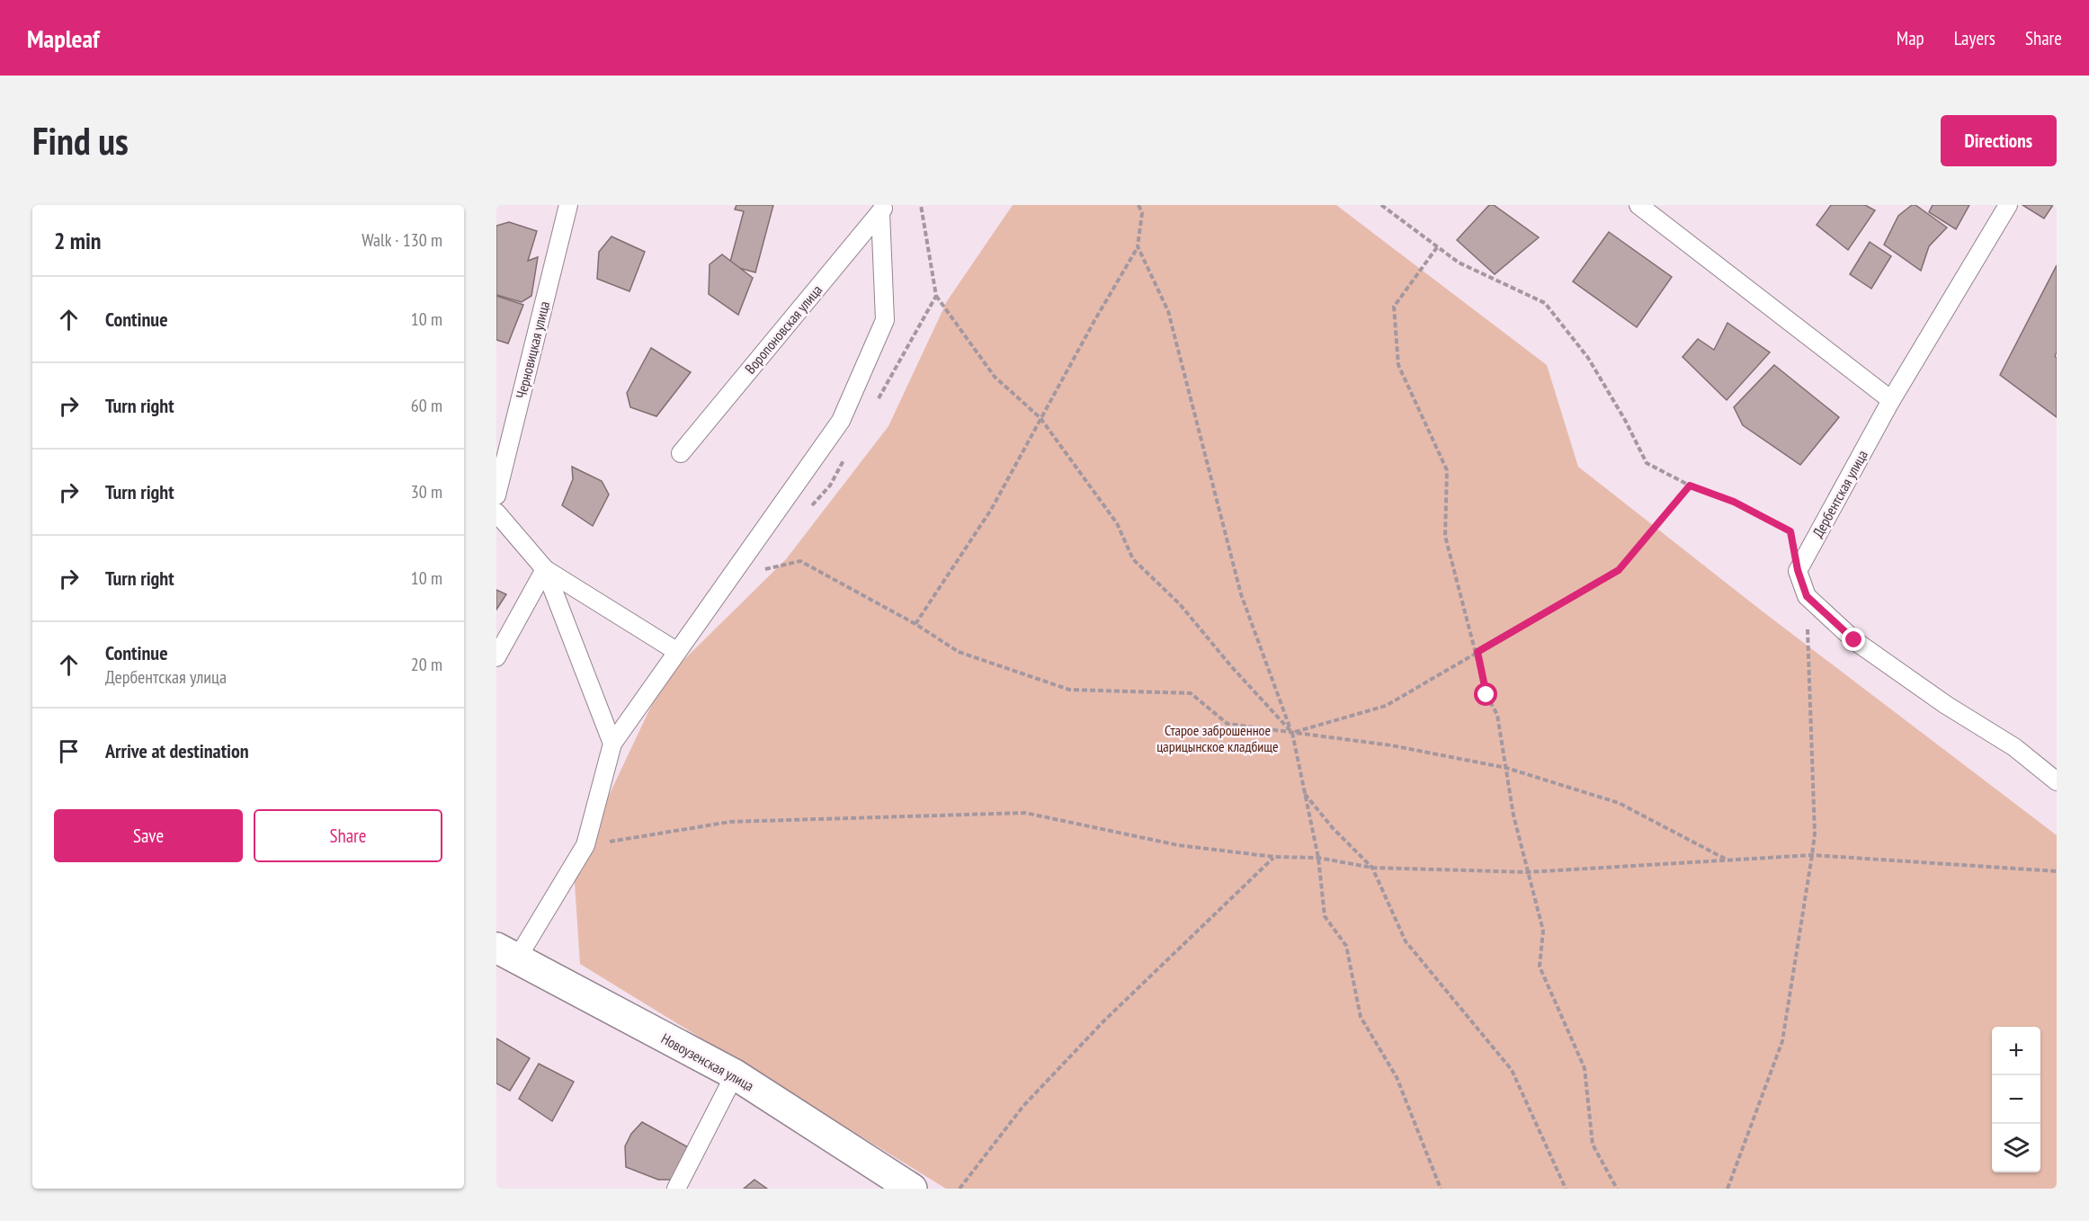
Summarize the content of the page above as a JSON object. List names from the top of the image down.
{
  "streets": {
    "street": ["Новоузенская улица"],
    "lane": ["Воропоновская улица", "Черновицкая улица", "Дербентская улица"]
  },
  "parks": ["Старое заброшенное царицынское кладбище"],
  "page": {
    "header": "Mapleaf",
    "nav": ["Map", "Layers", "Share"],
    "buttons": [
      "Directions",
      ["Save", "Share"]
    ],
    "title": "Find us",
    "heading": ["2 min", "Walk · 130 m"],
    "list": [
      ["Continue", "10 m"],
      ["Turn right", "60 m"],
      ["Turn right", "30 m"],
      ["Turn right", "10 m"],
      ["Continue", "Дербентская улица", "20 m"],
      "Arrive at destination"
    ],
    "map_buttons": ["+", "−"]
  }
}
